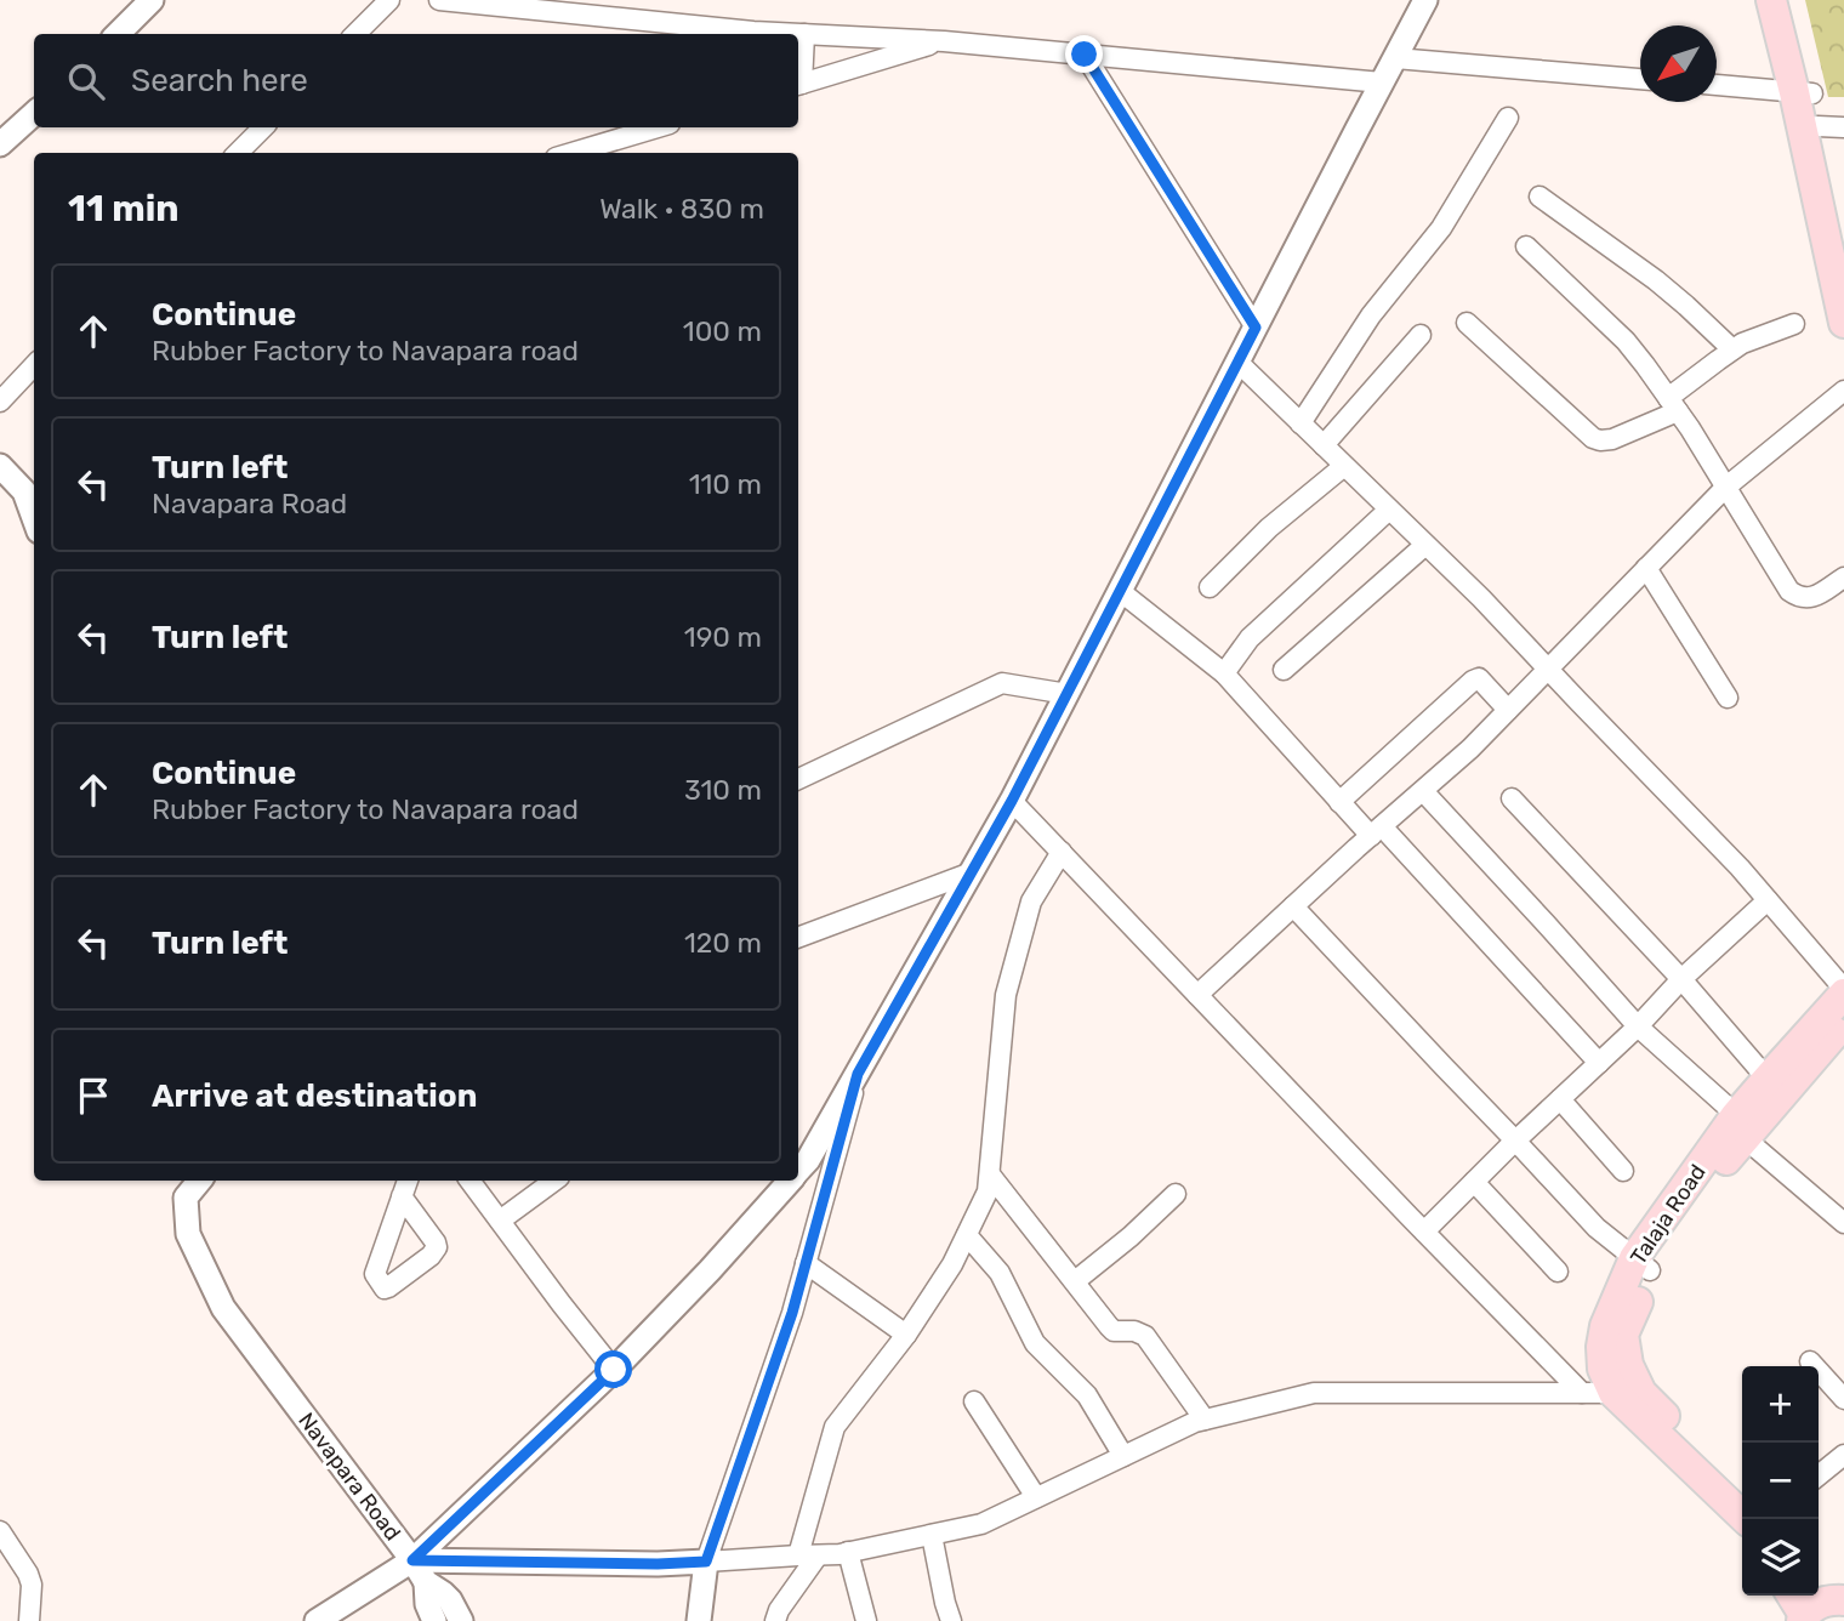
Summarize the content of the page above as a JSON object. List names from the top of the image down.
{
  "streets": {
    "main road": ["Talaja Road"],
    "street": ["Navapara Road"]
  },
  "north": "bottom left",
  "page": {
    "search": "Search here",
    "heading": ["11 min", "Walk · 830 m"],
    "list": [
      ["Continue", "Rubber Factory to Navapara road", "100 m"],
      ["Turn left", "Navapara Road", "110 m"],
      ["Turn left", "190 m"],
      ["Continue", "Rubber Factory to Navapara road", "310 m"],
      ["Turn left", "120 m"],
      "Arrive at destination"
    ],
    "map_buttons": ["+", "−"]
  }
}
